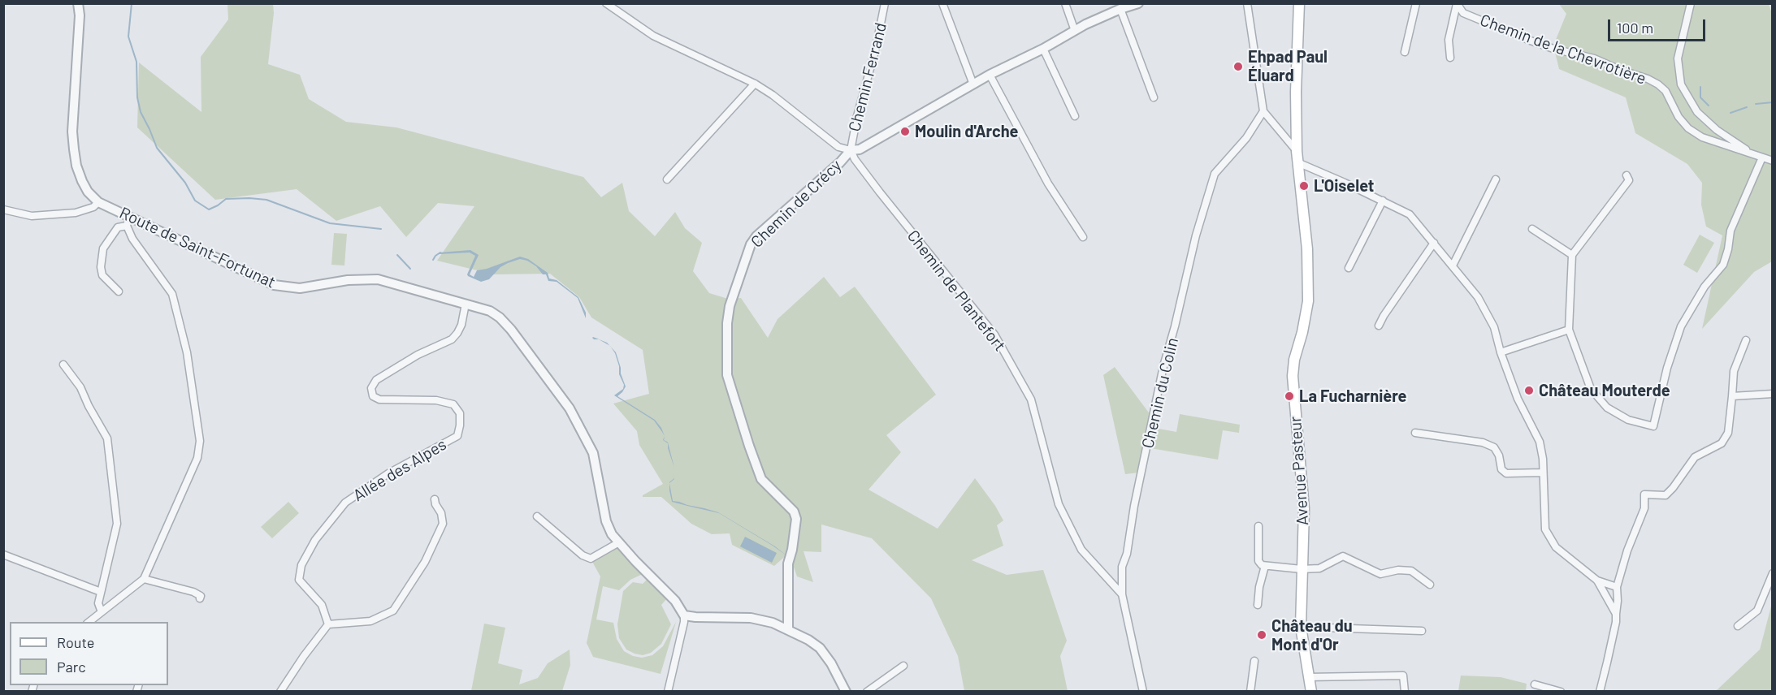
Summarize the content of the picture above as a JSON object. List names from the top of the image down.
{
  "streets": {
    "main road": ["Avenue Pasteur"],
    "street": [
      "Chemin de la Chevrotière",
      "Chemin Ferrand",
      "Chemin de Crécy",
      "Route de Saint-Fortunat",
      "Chemin de Plantefort",
      "Chemin du Colin",
      "Allée des Alpes"
    ]
  },
  "crossings": [
    ["Chemin Ferrand", "Chemin de Crécy"],
    ["Chemin Ferrand", "Chemin de Plantefort"],
    ["Chemin de Crécy", "Chemin de Plantefort"],
    ["Route de Saint-Fortunat", "Allée des Alpes"],
    ["Chemin de Plantefort", "Chemin du Colin"]
  ],
  "places": [
    "Ehpad Paul Éluard",
    "Moulin d'Arche",
    "L'Oiselet",
    "Château Mouterde",
    "La Fucharnière",
    "Château du Mont d'Or"
  ],
  "legend": ["Route", "Parc"],
  "scale_bar": "100 m"
}
